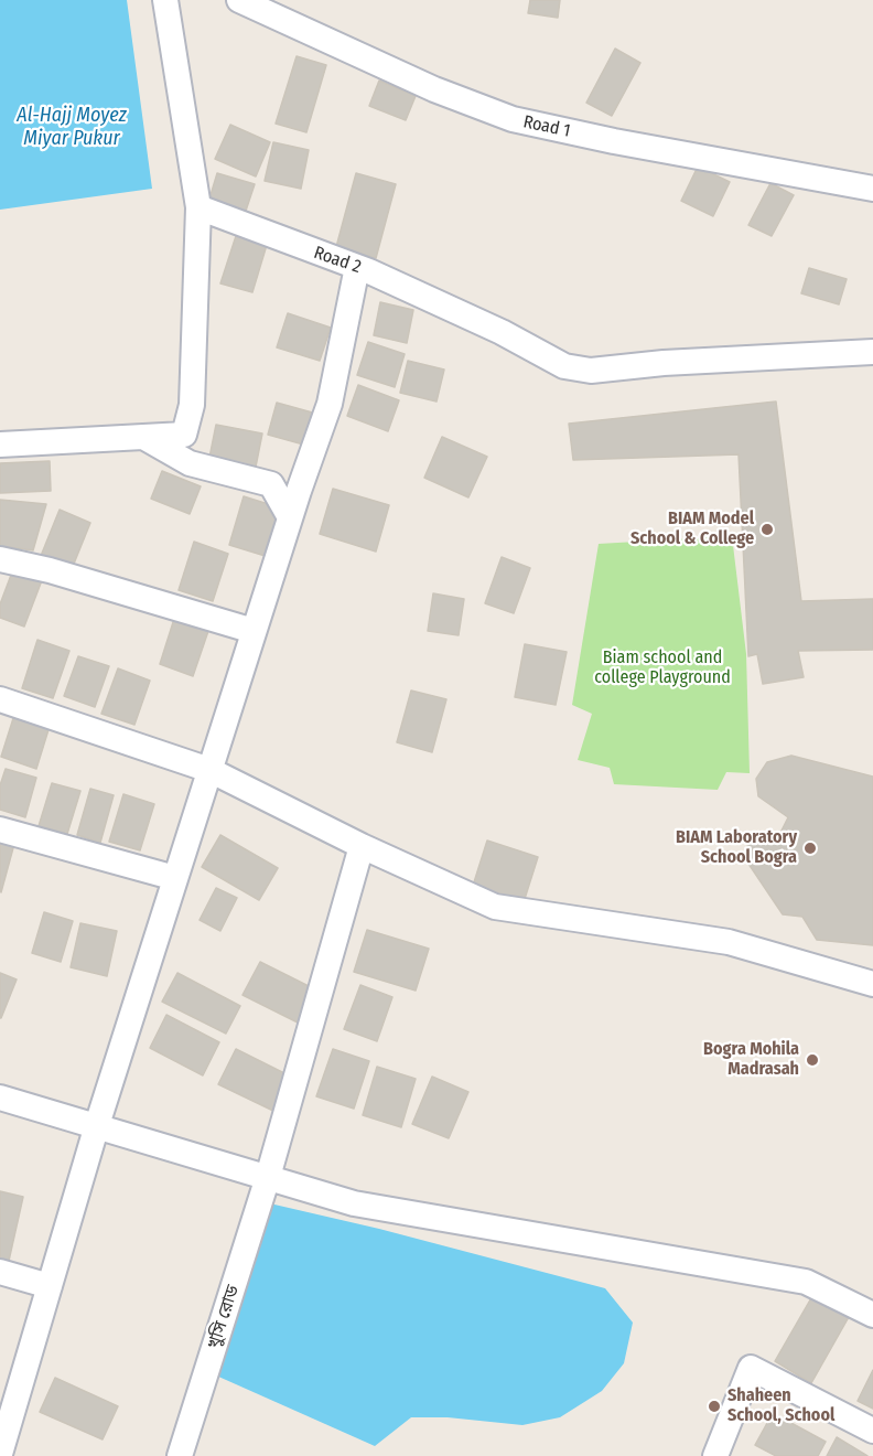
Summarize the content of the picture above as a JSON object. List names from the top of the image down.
{
  "streets": {
    "street": ["Road 1", "Road 2", "খুসি রোড"]
  },
  "water": ["Al-Hajj Moyez Miyar Pukur"],
  "parks": ["Biam school and college Playground"],
  "places": [
    "BIAM Model School & College",
    "BIAM Laboratory School Bogra",
    "Bogra Mohila Madrasah",
    "Shaheen School, School"
  ]
}
